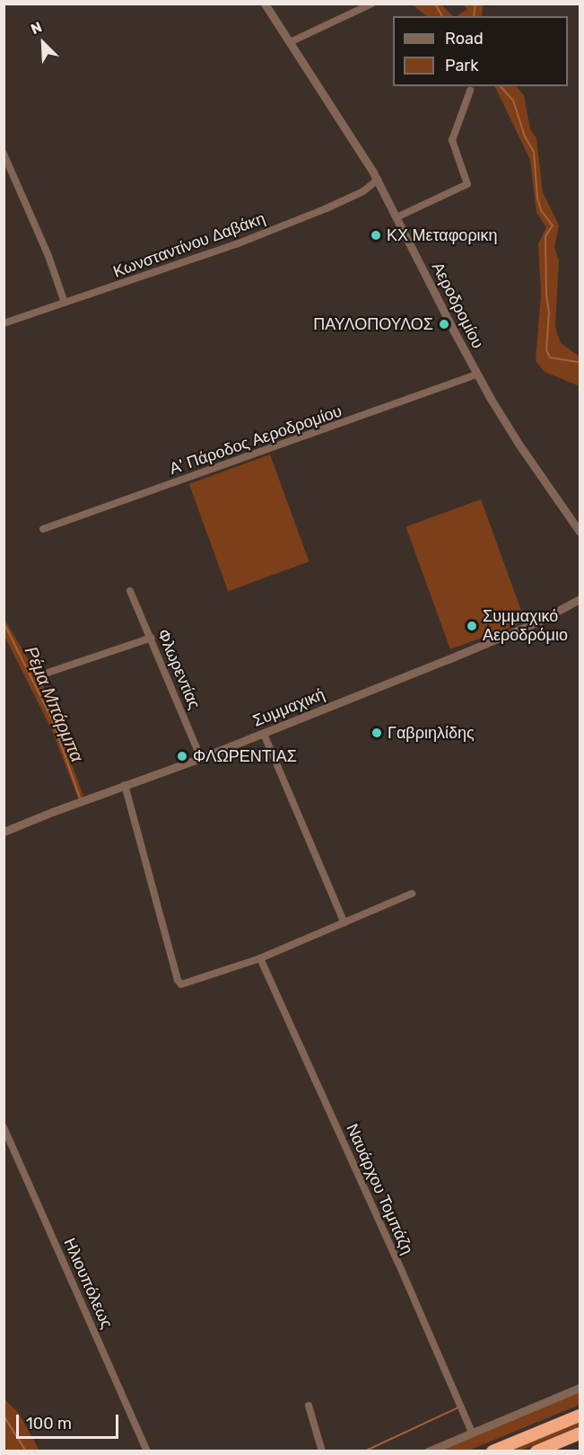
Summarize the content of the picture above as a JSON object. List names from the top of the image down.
{
  "streets": {
    "street": [
      "Κωνσταντίνου Δαβάκη",
      "Αεροδρομίου",
      "Α' Πάροδος Αεροδρομίου",
      "Φλωρεντίας",
      "Συμμαχική",
      "Ναυάρχου Τομπάζη",
      "Ηλιουπόλεως"
    ]
  },
  "crossings": [
    ["Κωνσταντίνου Δαβάκη", "Αεροδρομίου"],
    ["Αεροδρομίου", "Α' Πάροδος Αεροδρομίου"],
    ["Φλωρεντίας", "Συμμαχική"]
  ],
  "water": ["Ρέμα Μπάρμπα"],
  "places": [
    "ΚΧ Μεταφορικη",
    "ΠΑΥΛΟΠΟΥΛΟΣ",
    "Συμμαχικό Αεροδρόμιο",
    "Γαβριηλίδης",
    "ΦΛΩΡΕΝΤΙΑΣ"
  ],
  "legend": ["Road", "Park"],
  "scale_bar": "100 m",
  "north": "top left"
}
